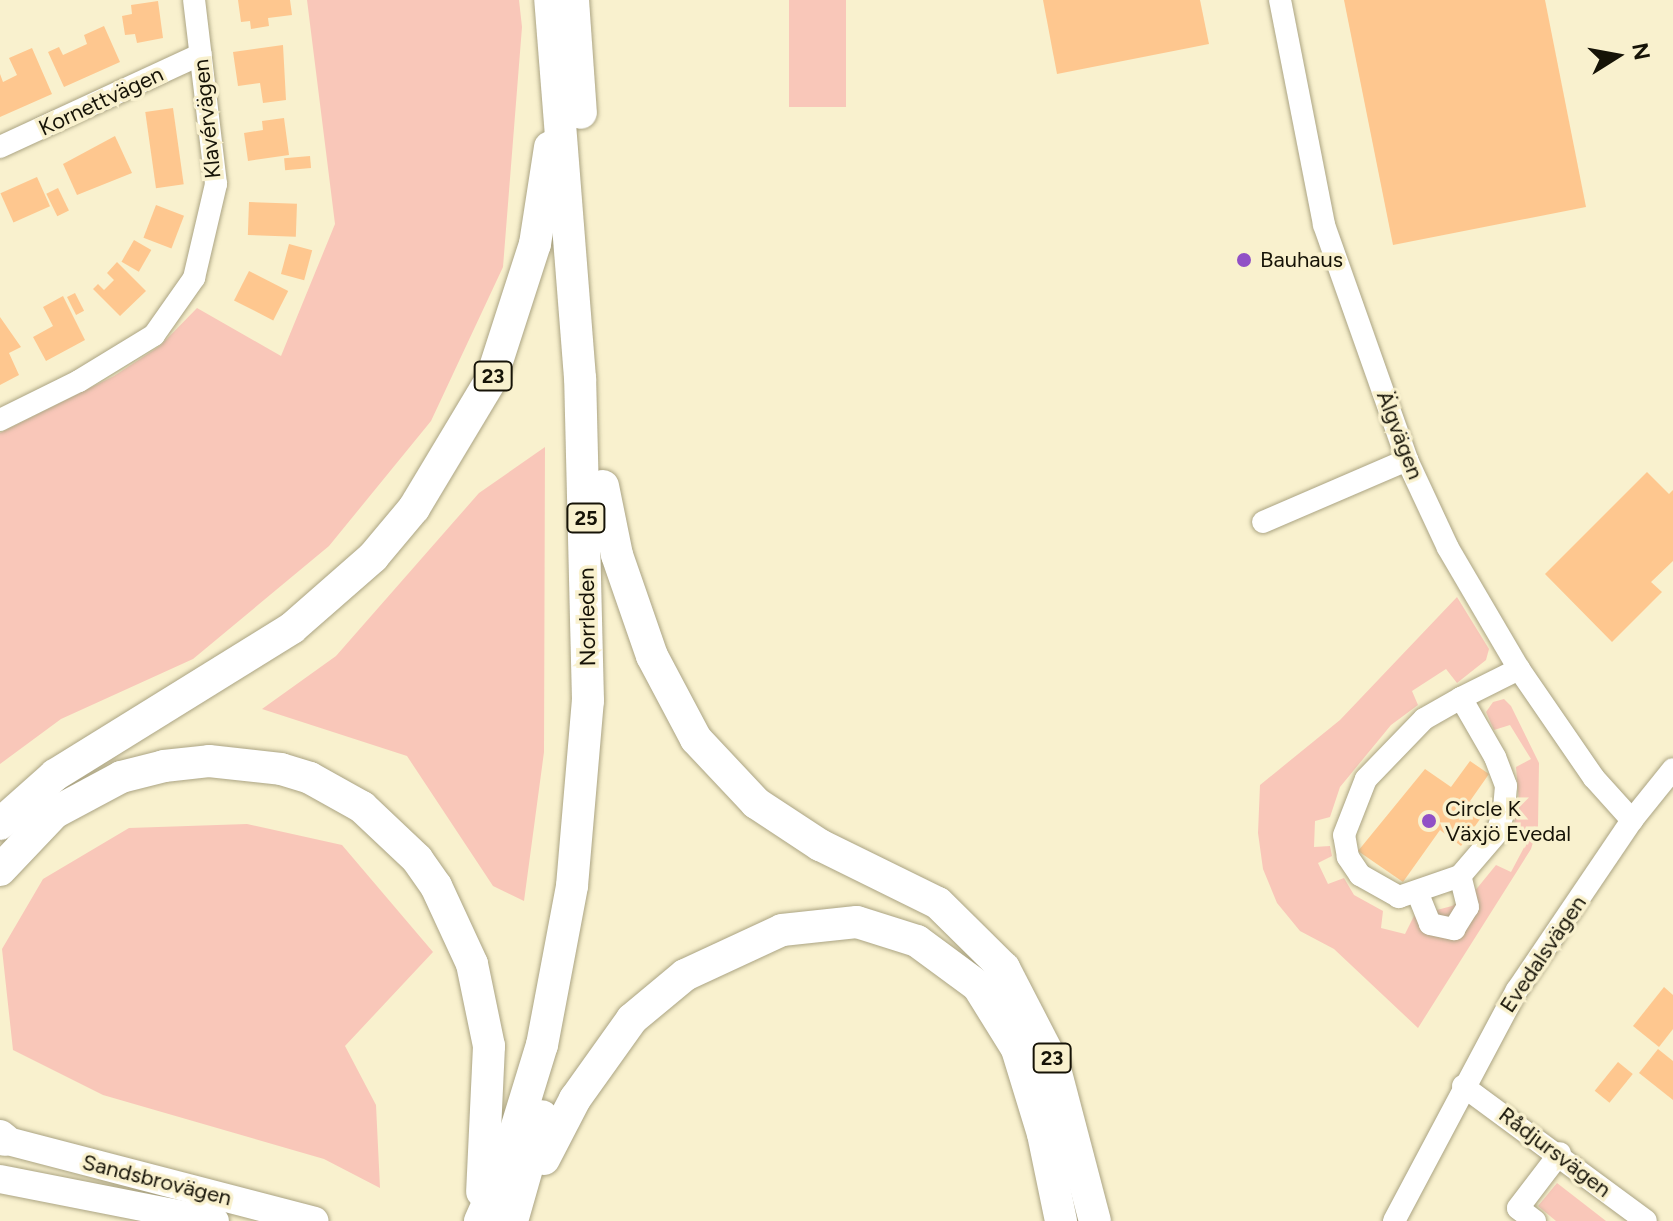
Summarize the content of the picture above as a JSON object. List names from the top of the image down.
{
  "streets": {
    "highway": ["23", "25", "Norrleden"],
    "main road": ["Sandsbrovägen"],
    "street": [
      "Kornettvägen",
      "Klavérvägen",
      "Älgvägen",
      "Evedalsvägen",
      "Rådjursvägen"
    ]
  },
  "crossings": [
    ["Kornettvägen", "Klavérvägen"],
    ["23", "Norrleden"],
    ["Älgvägen", "Evedalsvägen"],
    ["Evedalsvägen", "Rådjursvägen"]
  ],
  "places": ["Bauhaus", "Circle K Växjö Evedal"],
  "north": "right"
}
